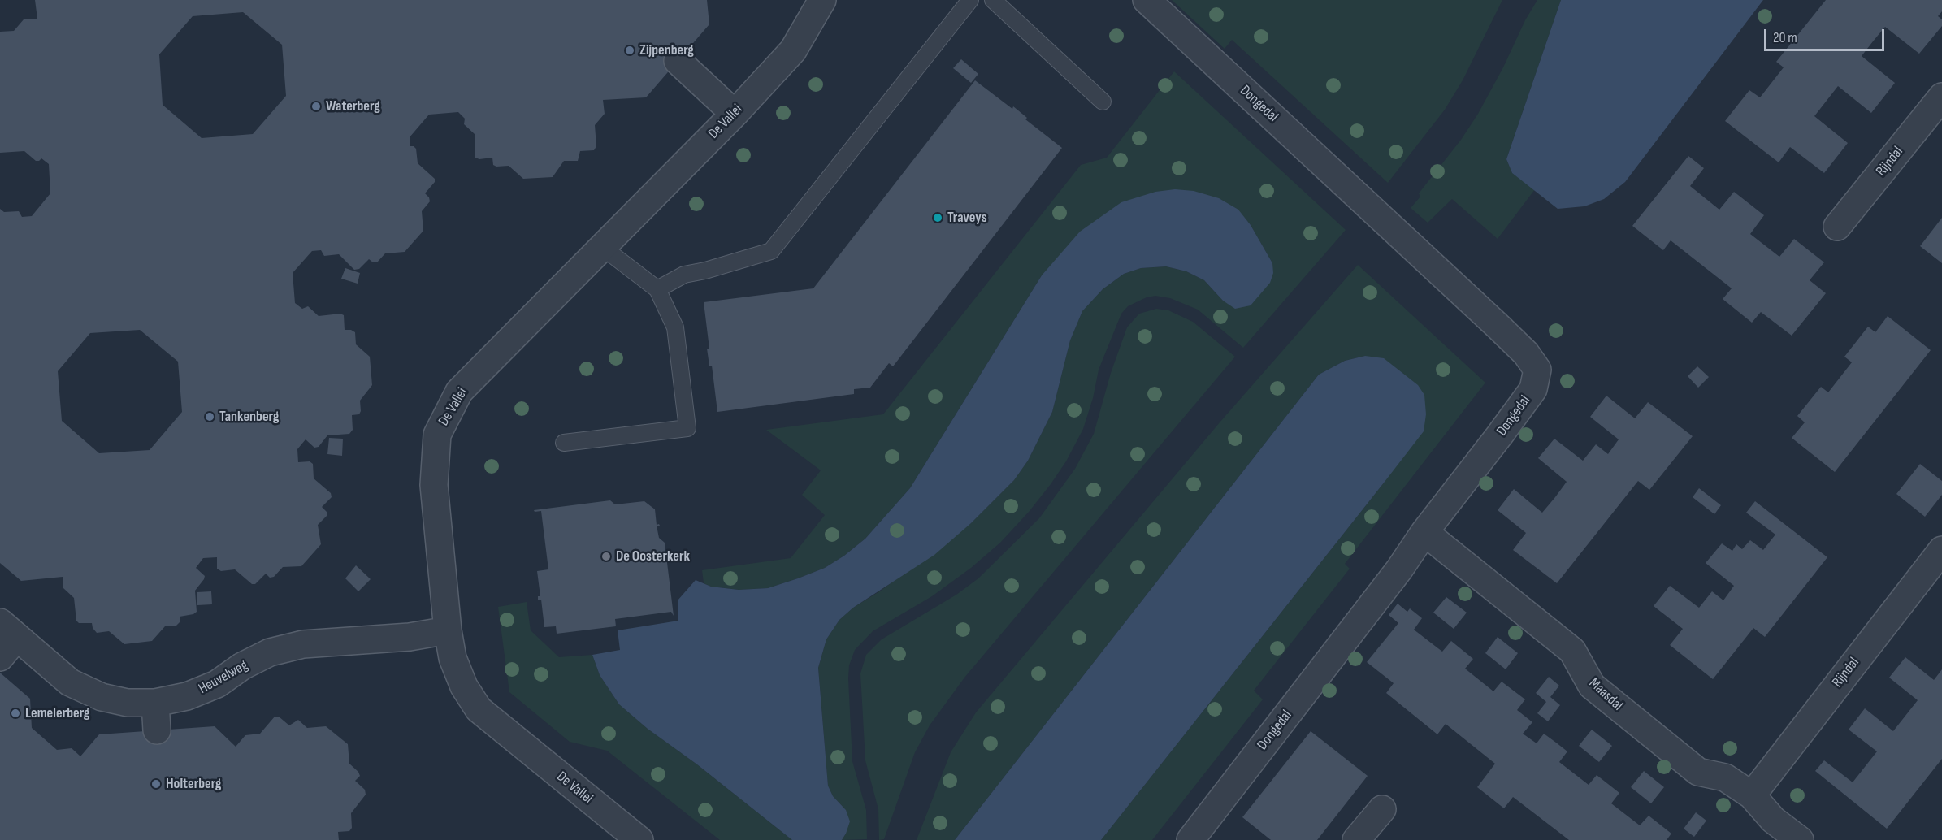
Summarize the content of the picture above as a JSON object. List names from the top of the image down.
{
  "streets": {
    "street": [
      "Dongedal",
      "De Vallei",
      "Rijndal",
      "Heuvelweg",
      "Maasdal"
    ]
  },
  "crossings": [
    ["Dongedal", "Maasdal"],
    ["De Vallei", "Heuvelweg"],
    ["Rijndal", "Maasdal"]
  ],
  "places": [
    "Zijpenberg",
    "Waterberg",
    "Traveys",
    "Tankenberg",
    "De Oosterkerk",
    "Lemelerberg",
    "Holterberg"
  ],
  "scale_bar": "20 m"
}
